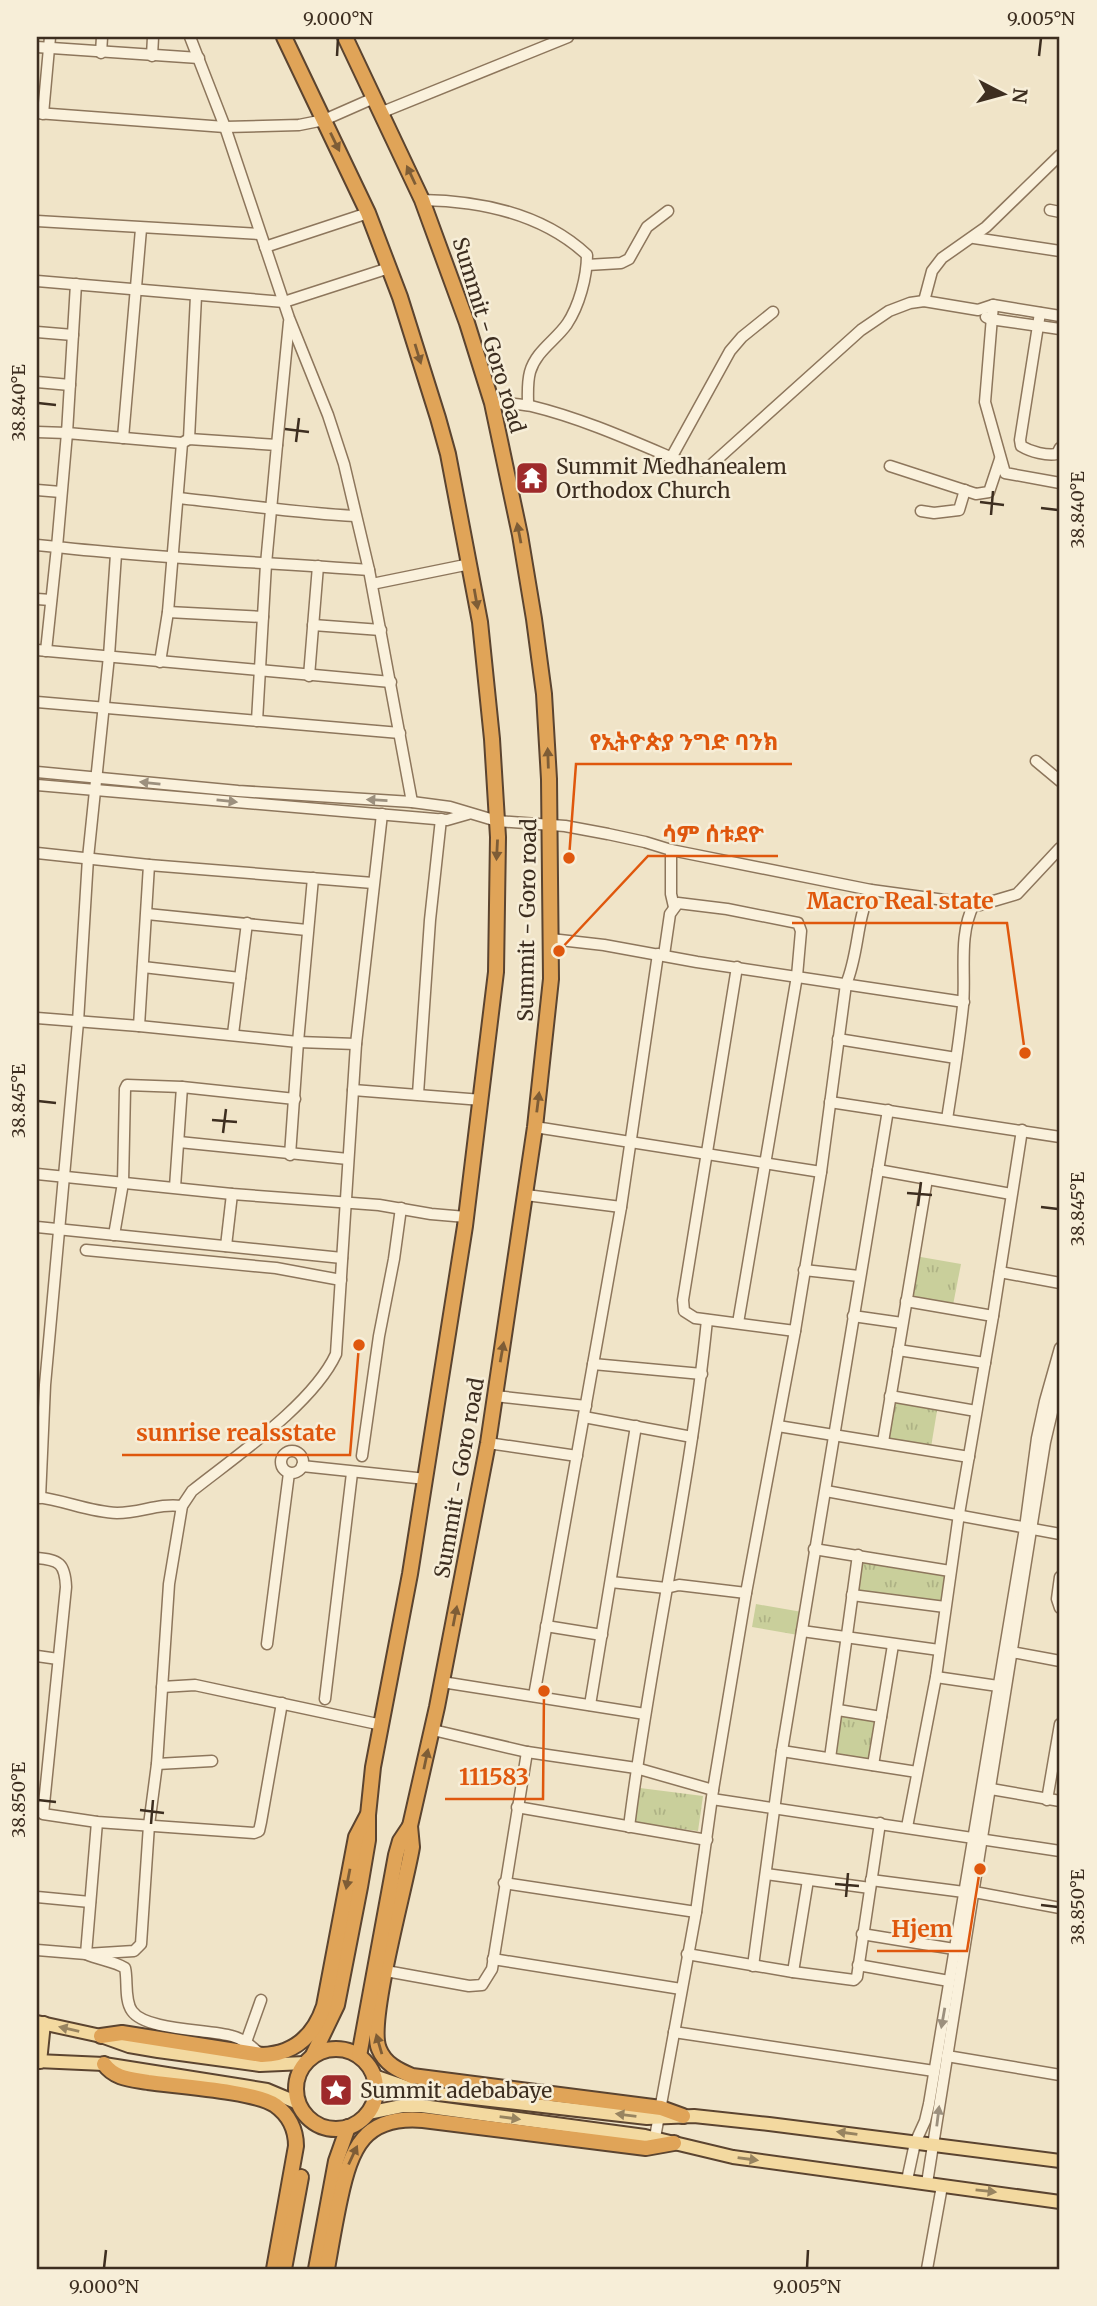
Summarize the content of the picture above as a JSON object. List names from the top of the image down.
{
  "streets": {
    "highway": ["Summit - Goro road"]
  },
  "places": {
    "temple": ["Summit Medhanealem Orthodox Church"],
    "other": [
      "የኢትዮጵያ ንግድ ባንክ",
      "ሳም ሰቱደዮ",
      "Macro Real state",
      "sunrise realsstate",
      "111583",
      "Hjem"
    ],
    "place": ["Summit adebabaye"]
  },
  "north": "right",
  "coordinates": [
    "9.000°N",
    "9.005°N",
    "38.840°E",
    "38.845°E",
    "38.850°E"
  ]
}
